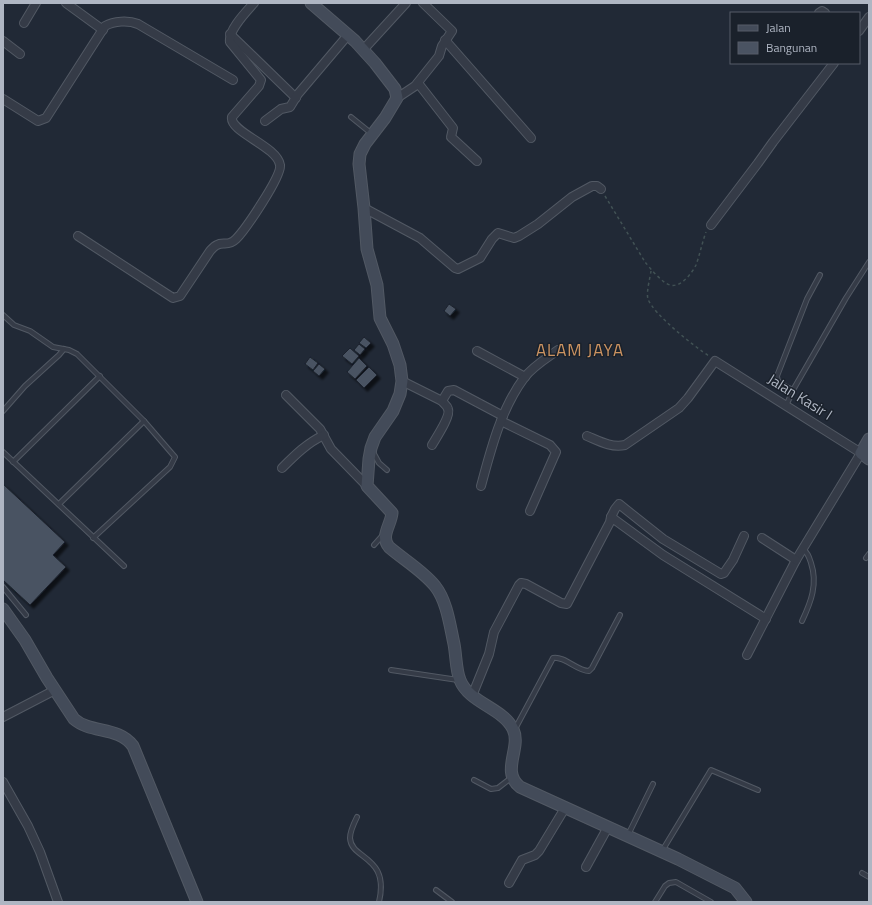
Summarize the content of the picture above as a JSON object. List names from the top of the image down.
{
  "streets": {
    "street": ["Jalan Kasir I"]
  },
  "districts": ["ALAM JAYA"],
  "legend": ["Jalan", "Bangunan"]
}
